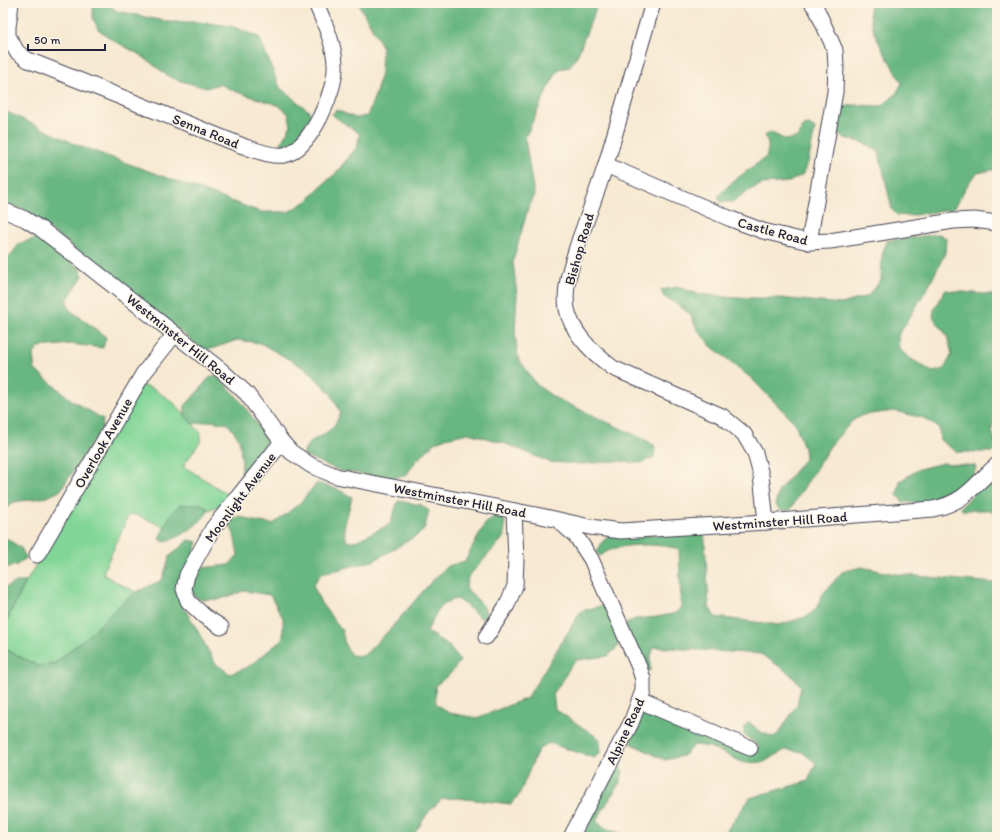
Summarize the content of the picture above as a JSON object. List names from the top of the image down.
{
  "streets": {
    "street": [
      "Senna Road",
      "Castle Road",
      "Bishop Road",
      "Westminster Hill Road",
      "Overlook Avenue",
      "Moonlight Avenue",
      "Alpine Road"
    ]
  },
  "crossings": [
    ["Castle Road", "Bishop Road"],
    ["Bishop Road", "Westminster Hill Road"],
    ["Westminster Hill Road", "Overlook Avenue"],
    ["Westminster Hill Road", "Moonlight Avenue"],
    ["Westminster Hill Road", "Alpine Road"]
  ],
  "scale_bar": "50 m"
}
